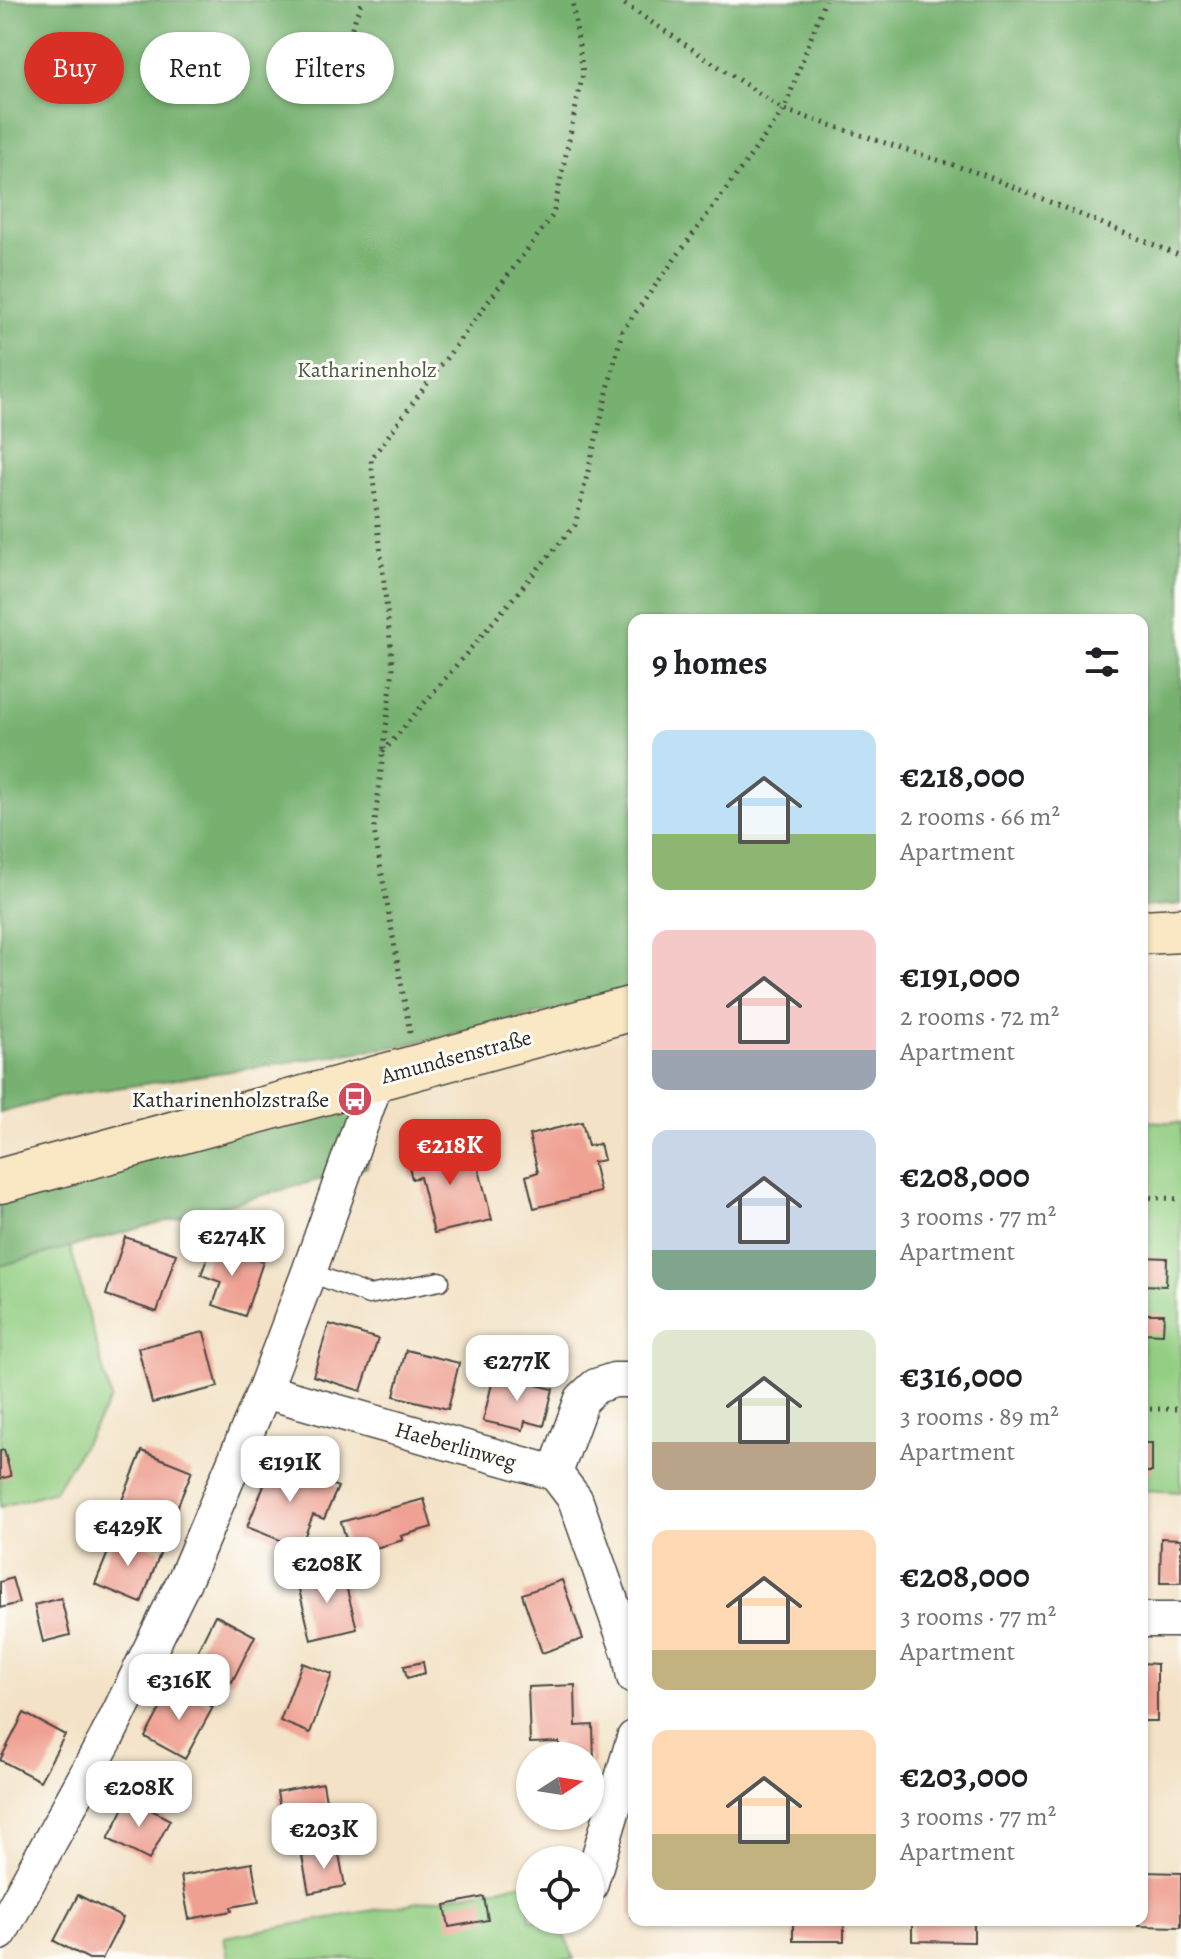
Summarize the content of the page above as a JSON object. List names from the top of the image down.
{
  "streets": {
    "street": ["Amundsenstraße", "Haeberlinweg"]
  },
  "parks": ["Katharinenholz"],
  "places": {
    "bus stop": ["Katharinenholzstraße"]
  },
  "north": "right",
  "page": {
    "chip": ["Buy", "Rent", "Filters"],
    "heading": "9 homes",
    "list": [
      {
        "name": "€218,000",
        "note": "2 rooms · 66 m² · Apartment"
      },
      {
        "name": "€191,000",
        "note": "2 rooms · 72 m² · Apartment"
      },
      {
        "name": "€208,000",
        "note": "3 rooms · 77 m² · Apartment"
      },
      {
        "name": "€316,000",
        "note": "3 rooms · 89 m² · Apartment"
      },
      {
        "name": "€208,000",
        "note": "3 rooms · 77 m² · Apartment"
      },
      {
        "name": "€203,000",
        "note": "3 rooms · 77 m² · Apartment"
      }
    ],
    "price": [
      "€218K",
      "€274K",
      "€277K",
      "€191K",
      "€429K",
      "€208K",
      "€316K",
      "€208K",
      "€203K"
    ]
  }
}
